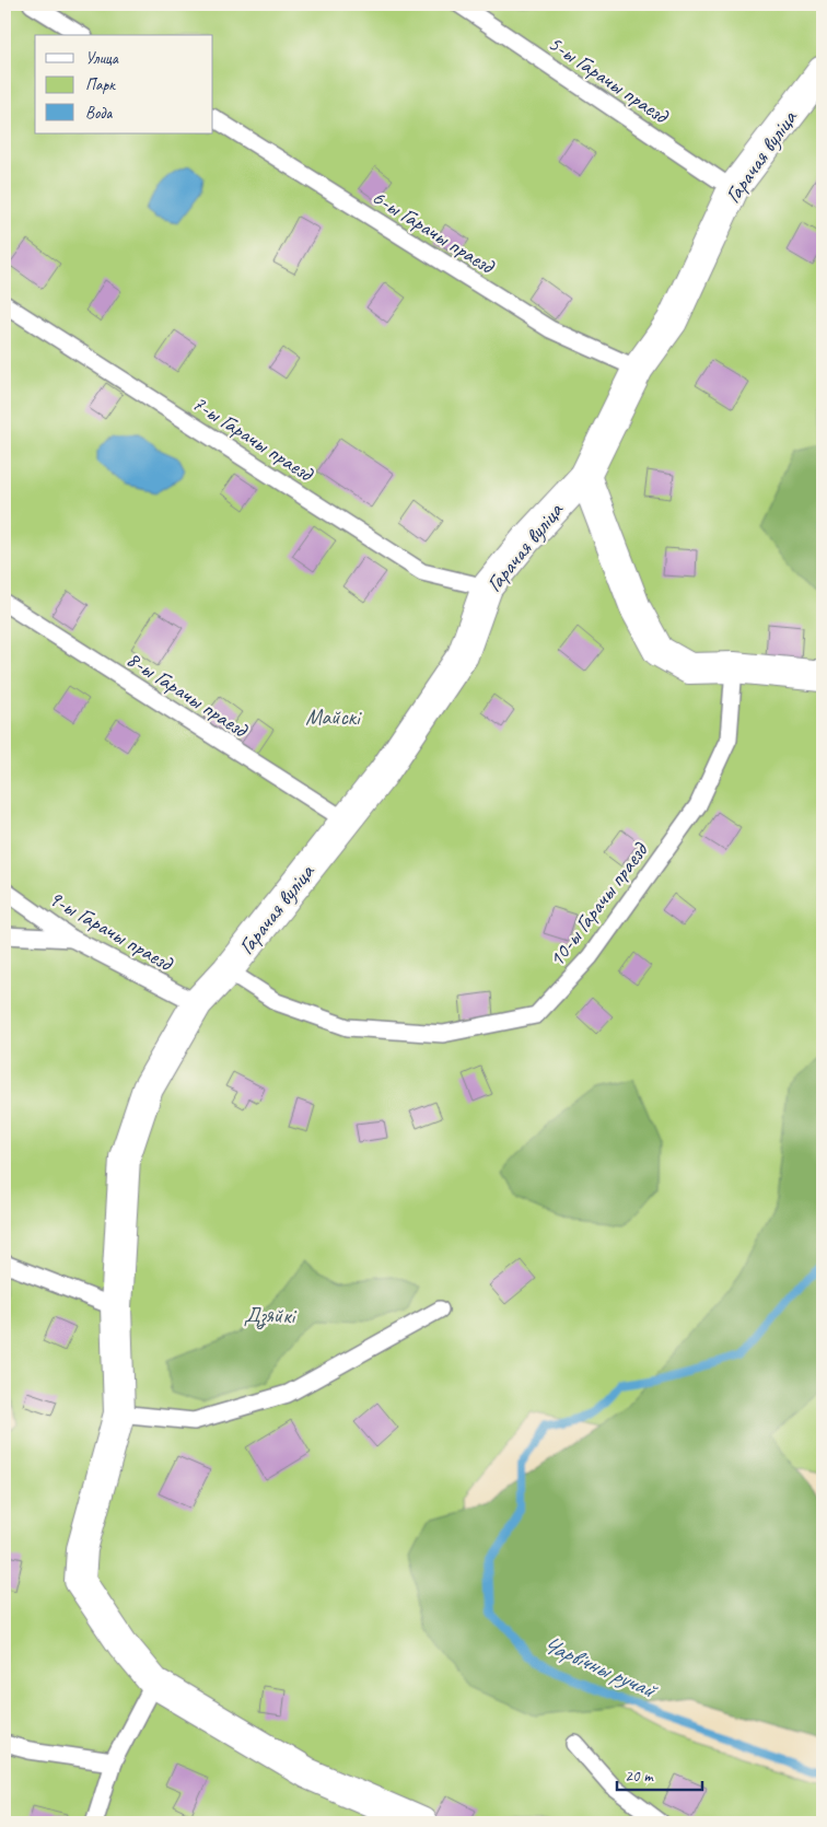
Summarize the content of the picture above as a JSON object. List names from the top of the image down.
{
  "streets": {
    "street": ["Гарачая вуліца"],
    "lane": [
      "5-ы Гарачы праезд",
      "6-ы Гарачы праезд",
      "7-ы Гарачы праезд",
      "8-ы Гарачы праезд",
      "10-ы Гарачы праезд",
      "9-ы Гарачы праезд"
    ]
  },
  "crossings": [
    ["5-ы Гарачы праезд", "Гарачая вуліца"],
    ["Гарачая вуліца", "6-ы Гарачы праезд"],
    ["Гарачая вуліца", "7-ы Гарачы праезд"],
    ["Гарачая вуліца", "8-ы Гарачы праезд"],
    ["Гарачая вуліца", "10-ы Гарачы праезд"],
    ["Гарачая вуліца", "9-ы Гарачы праезд"]
  ],
  "water": ["Чарвічны ручай"],
  "parks": ["Майскі", "Дзяйкі"],
  "legend": ["Улица", "Парк", "Вода"],
  "scale_bar": "20 m"
}
